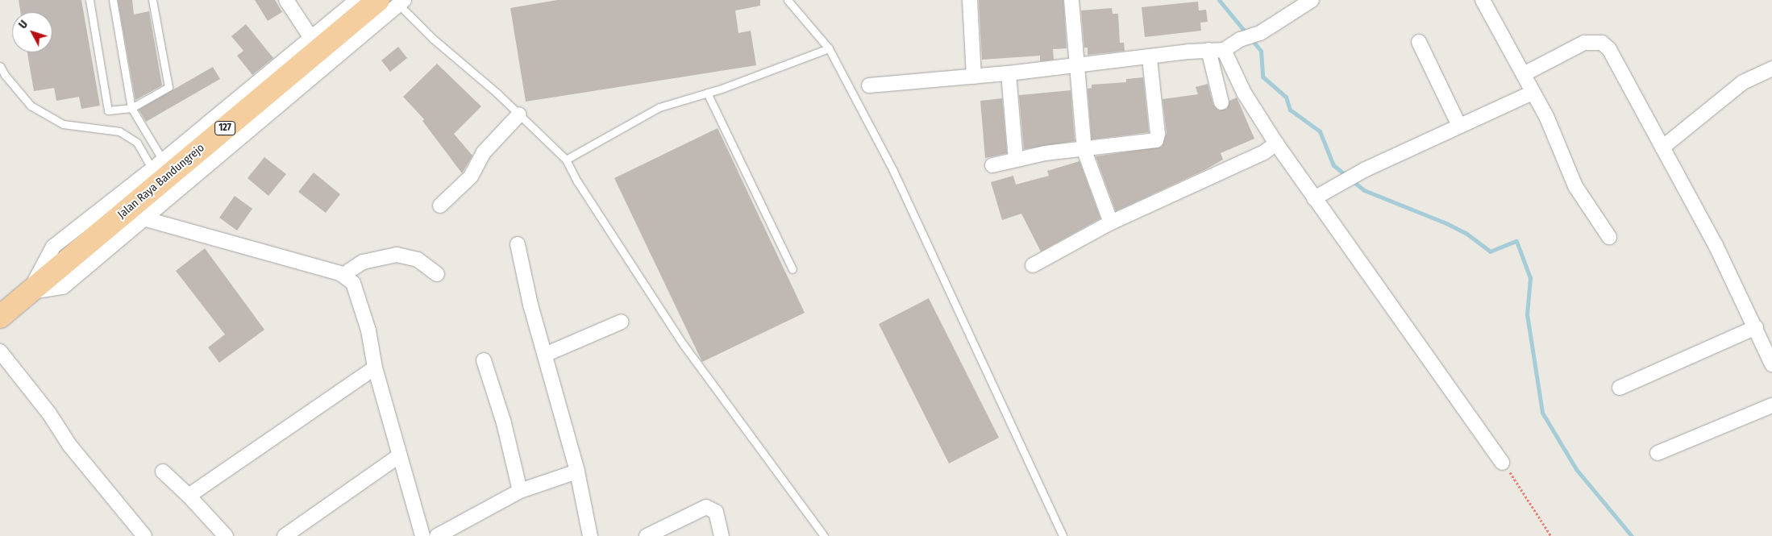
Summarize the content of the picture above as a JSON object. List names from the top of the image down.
{
  "streets": {
    "main road": ["127", "Jalan Raya Bandungrejo"]
  },
  "north": "top left"
}
